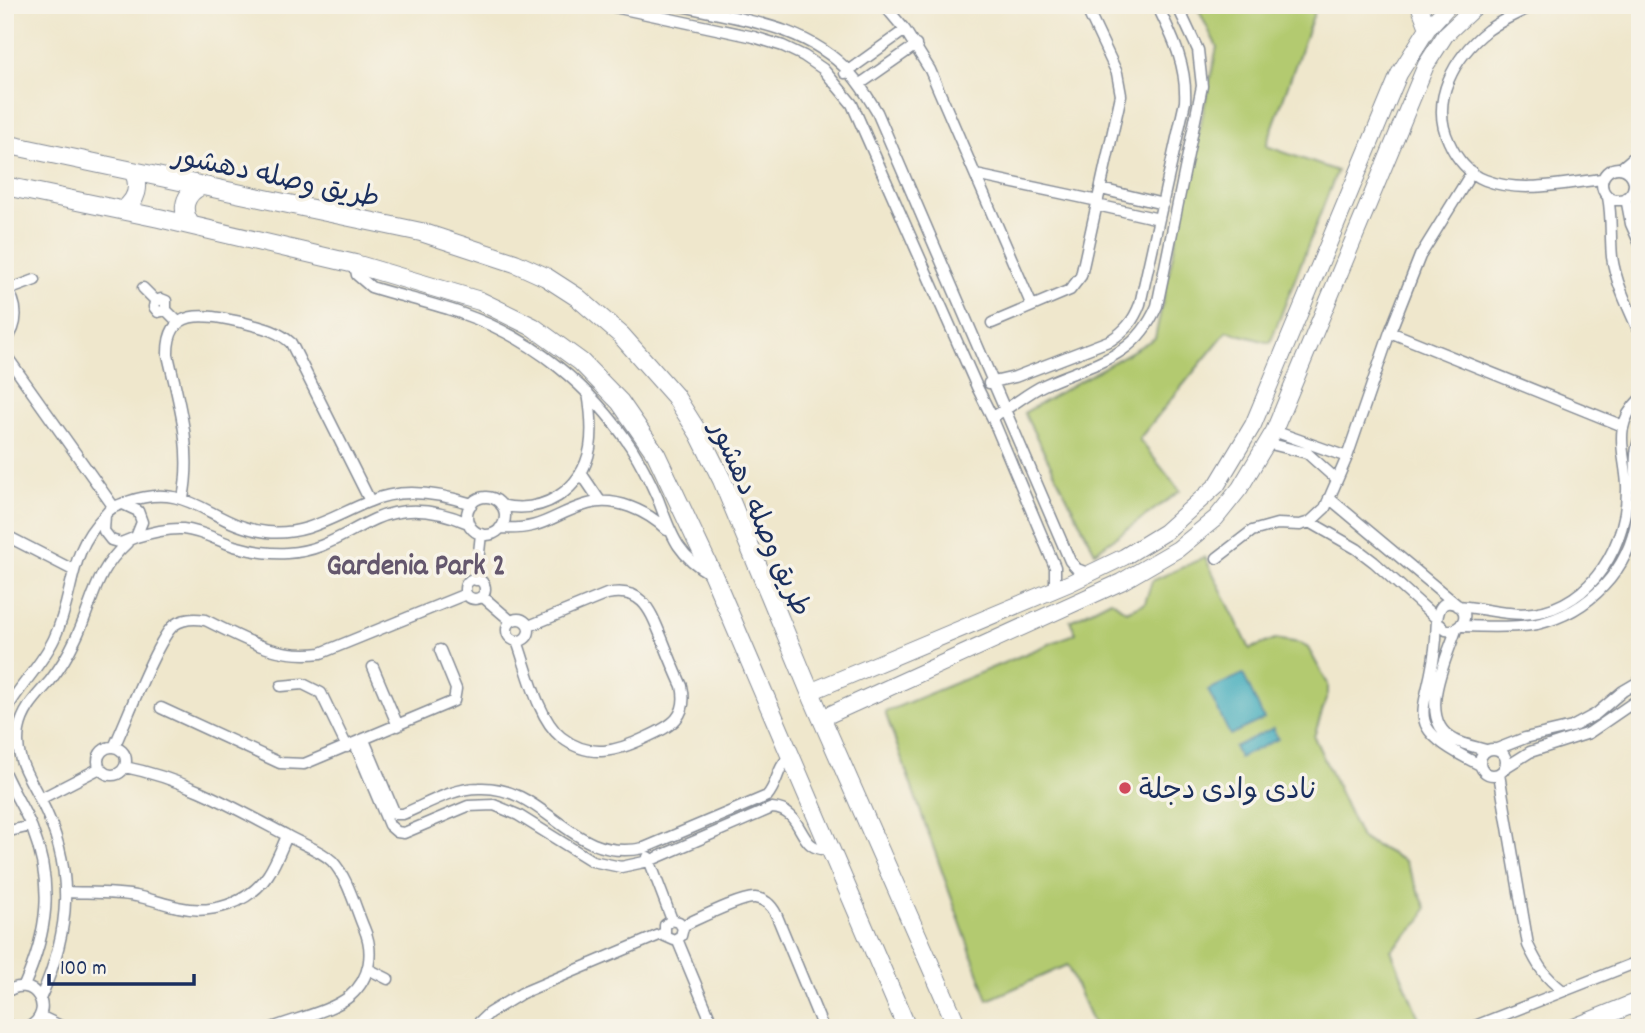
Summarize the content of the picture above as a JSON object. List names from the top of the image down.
{
  "streets": {
    "main road": ["طريق وصله دهشور"]
  },
  "districts": ["Gardenia Park 2"],
  "places": ["نادى وادى دجلة"],
  "scale_bar": "100 m"
}
